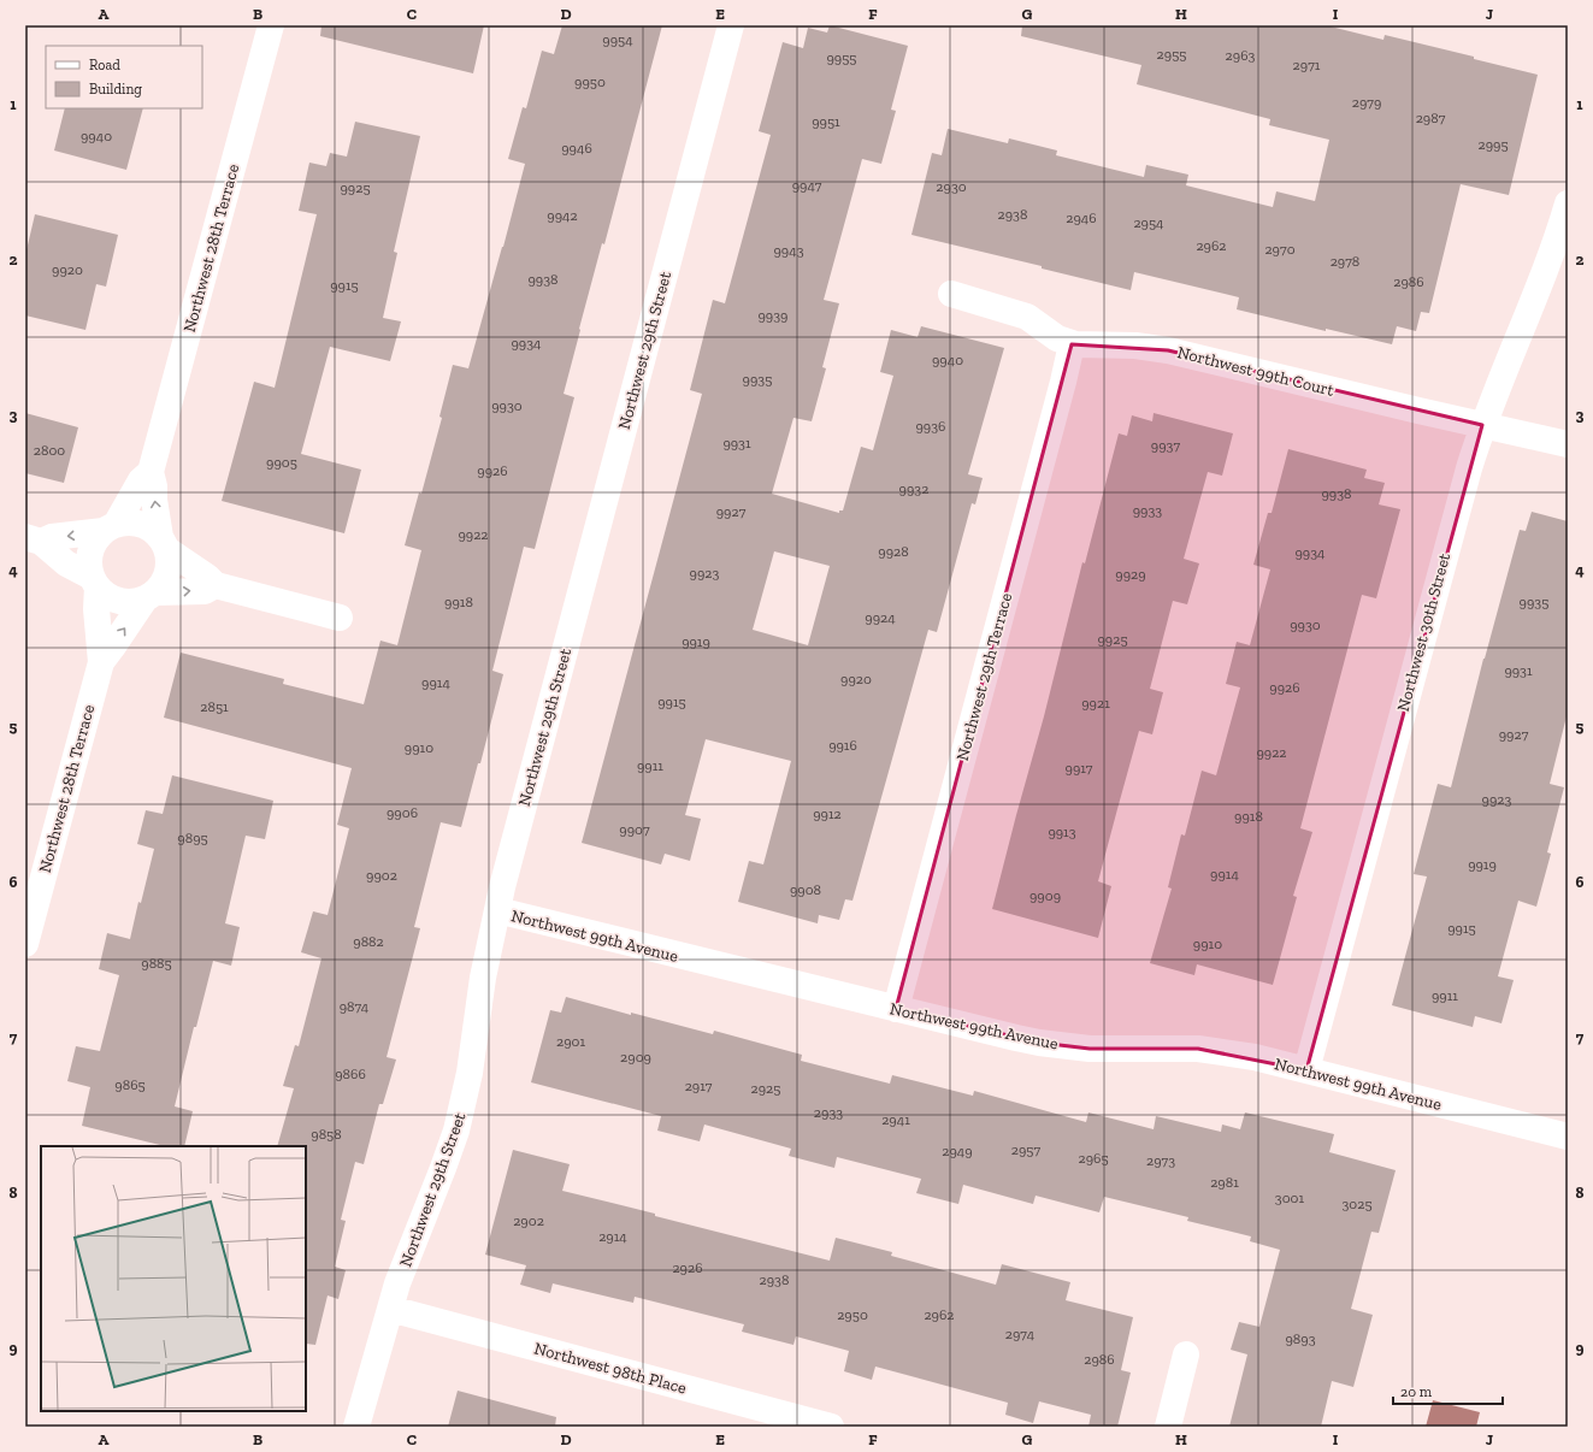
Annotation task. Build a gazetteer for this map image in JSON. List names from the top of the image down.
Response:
{
  "streets": {
    "street": [
      "Northwest 28th Terrace",
      "Northwest 29th Street",
      "Northwest 99th Court",
      "Northwest 30th Street",
      "Northwest 29th Terrace",
      "Northwest 99th Avenue",
      "Northwest 98th Place"
    ]
  },
  "crossings": [
    ["Northwest 29th Street", "Northwest 99th Avenue"],
    ["Northwest 29th Street", "Northwest 98th Place"],
    ["Northwest 99th Court", "Northwest 30th Street"],
    ["Northwest 99th Court", "Northwest 29th Terrace"],
    ["Northwest 30th Street", "Northwest 99th Avenue"],
    ["Northwest 29th Terrace", "Northwest 99th Avenue"]
  ],
  "house_numbers": [
    "9954",
    "2955",
    "2963",
    "9955",
    "2971",
    "9950",
    "2979",
    "2987",
    "9951",
    "9940",
    "2995",
    "9946",
    "9947",
    "2930",
    "9925",
    "2938",
    "9942",
    "2946",
    "2954",
    "2962",
    "2970",
    "9943",
    "2978",
    "9920",
    "9938",
    "2986",
    "9915",
    "9939",
    "9934",
    "9940",
    "9935",
    "9930",
    "9936",
    "9931",
    "9937",
    "2800",
    "9905",
    "9926",
    "9932",
    "9938",
    "9933",
    "9927",
    "9922",
    "9928",
    "9934",
    "9923",
    "9929",
    "9918",
    "9935",
    "9924",
    "9930",
    "9925",
    "9919",
    "9931",
    "9920",
    "9914",
    "9926",
    "9915",
    "9921",
    "2851",
    "9927",
    "9916",
    "9910",
    "9922",
    "9911",
    "9917",
    "9923",
    "9906",
    "9912",
    "9918",
    "9907",
    "9913",
    "9895",
    "9919",
    "9914",
    "9902",
    "9908",
    "9909",
    "9915",
    "9882",
    "9910",
    "9885",
    "9911",
    "9874",
    "2901",
    "2909",
    "9866",
    "9865",
    "2917",
    "2925",
    "2933",
    "2941",
    "9858",
    "2957",
    "2949",
    "2965",
    "2973",
    "2981",
    "3001",
    "3025",
    "2902",
    "2914",
    "2926",
    "2938",
    "2950",
    "2962",
    "2974",
    "9893",
    "2986"
  ],
  "legend": ["Road", "Building"],
  "scale_bar": "20 m",
  "grid": {
    "columns": [
      "A",
      "B",
      "C",
      "D",
      "E",
      "F",
      "G",
      "H",
      "I",
      "J"
    ],
    "rows": [
      "1",
      "2",
      "3",
      "4",
      "5",
      "6",
      "7",
      "8",
      "9"
    ]
  }
}
